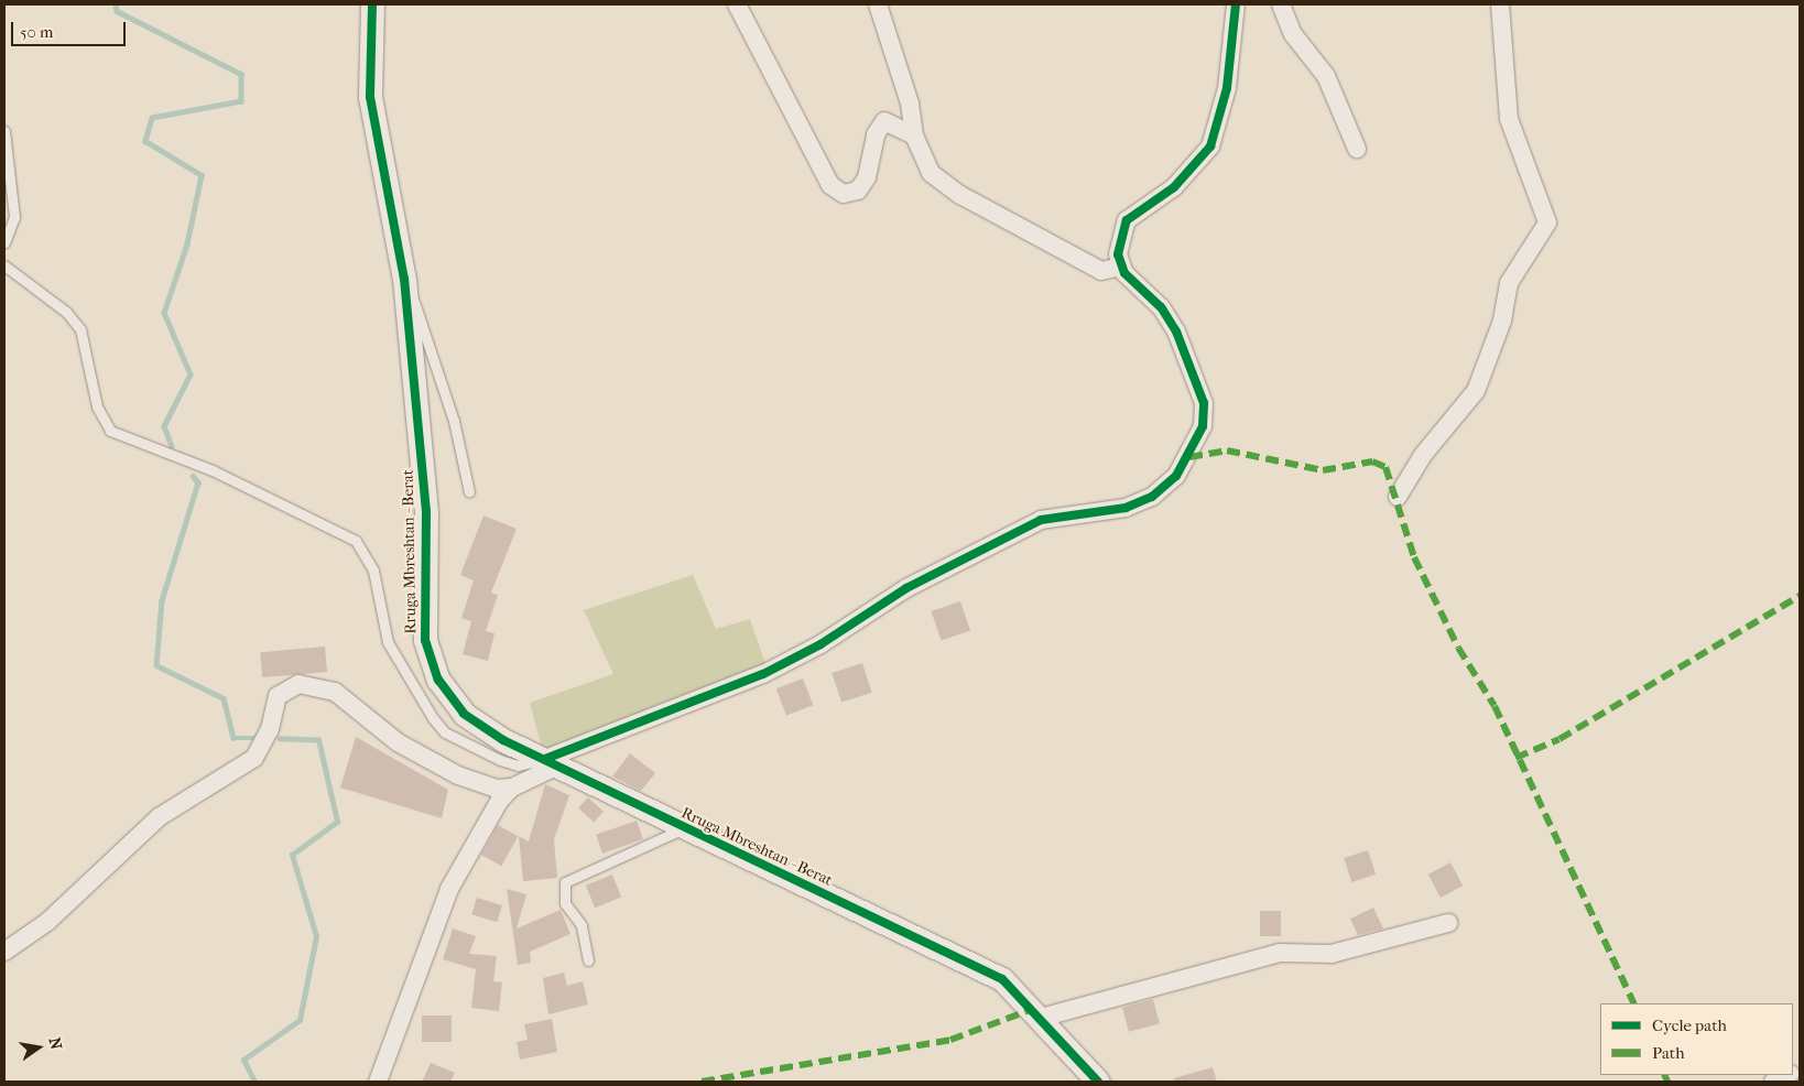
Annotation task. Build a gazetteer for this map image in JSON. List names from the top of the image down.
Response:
{
  "streets": {
    "street": ["Rruga Mbreshtan - Berat"]
  },
  "legend": ["Cycle path", "Path"],
  "scale_bar": "50 m",
  "north": "right"
}
